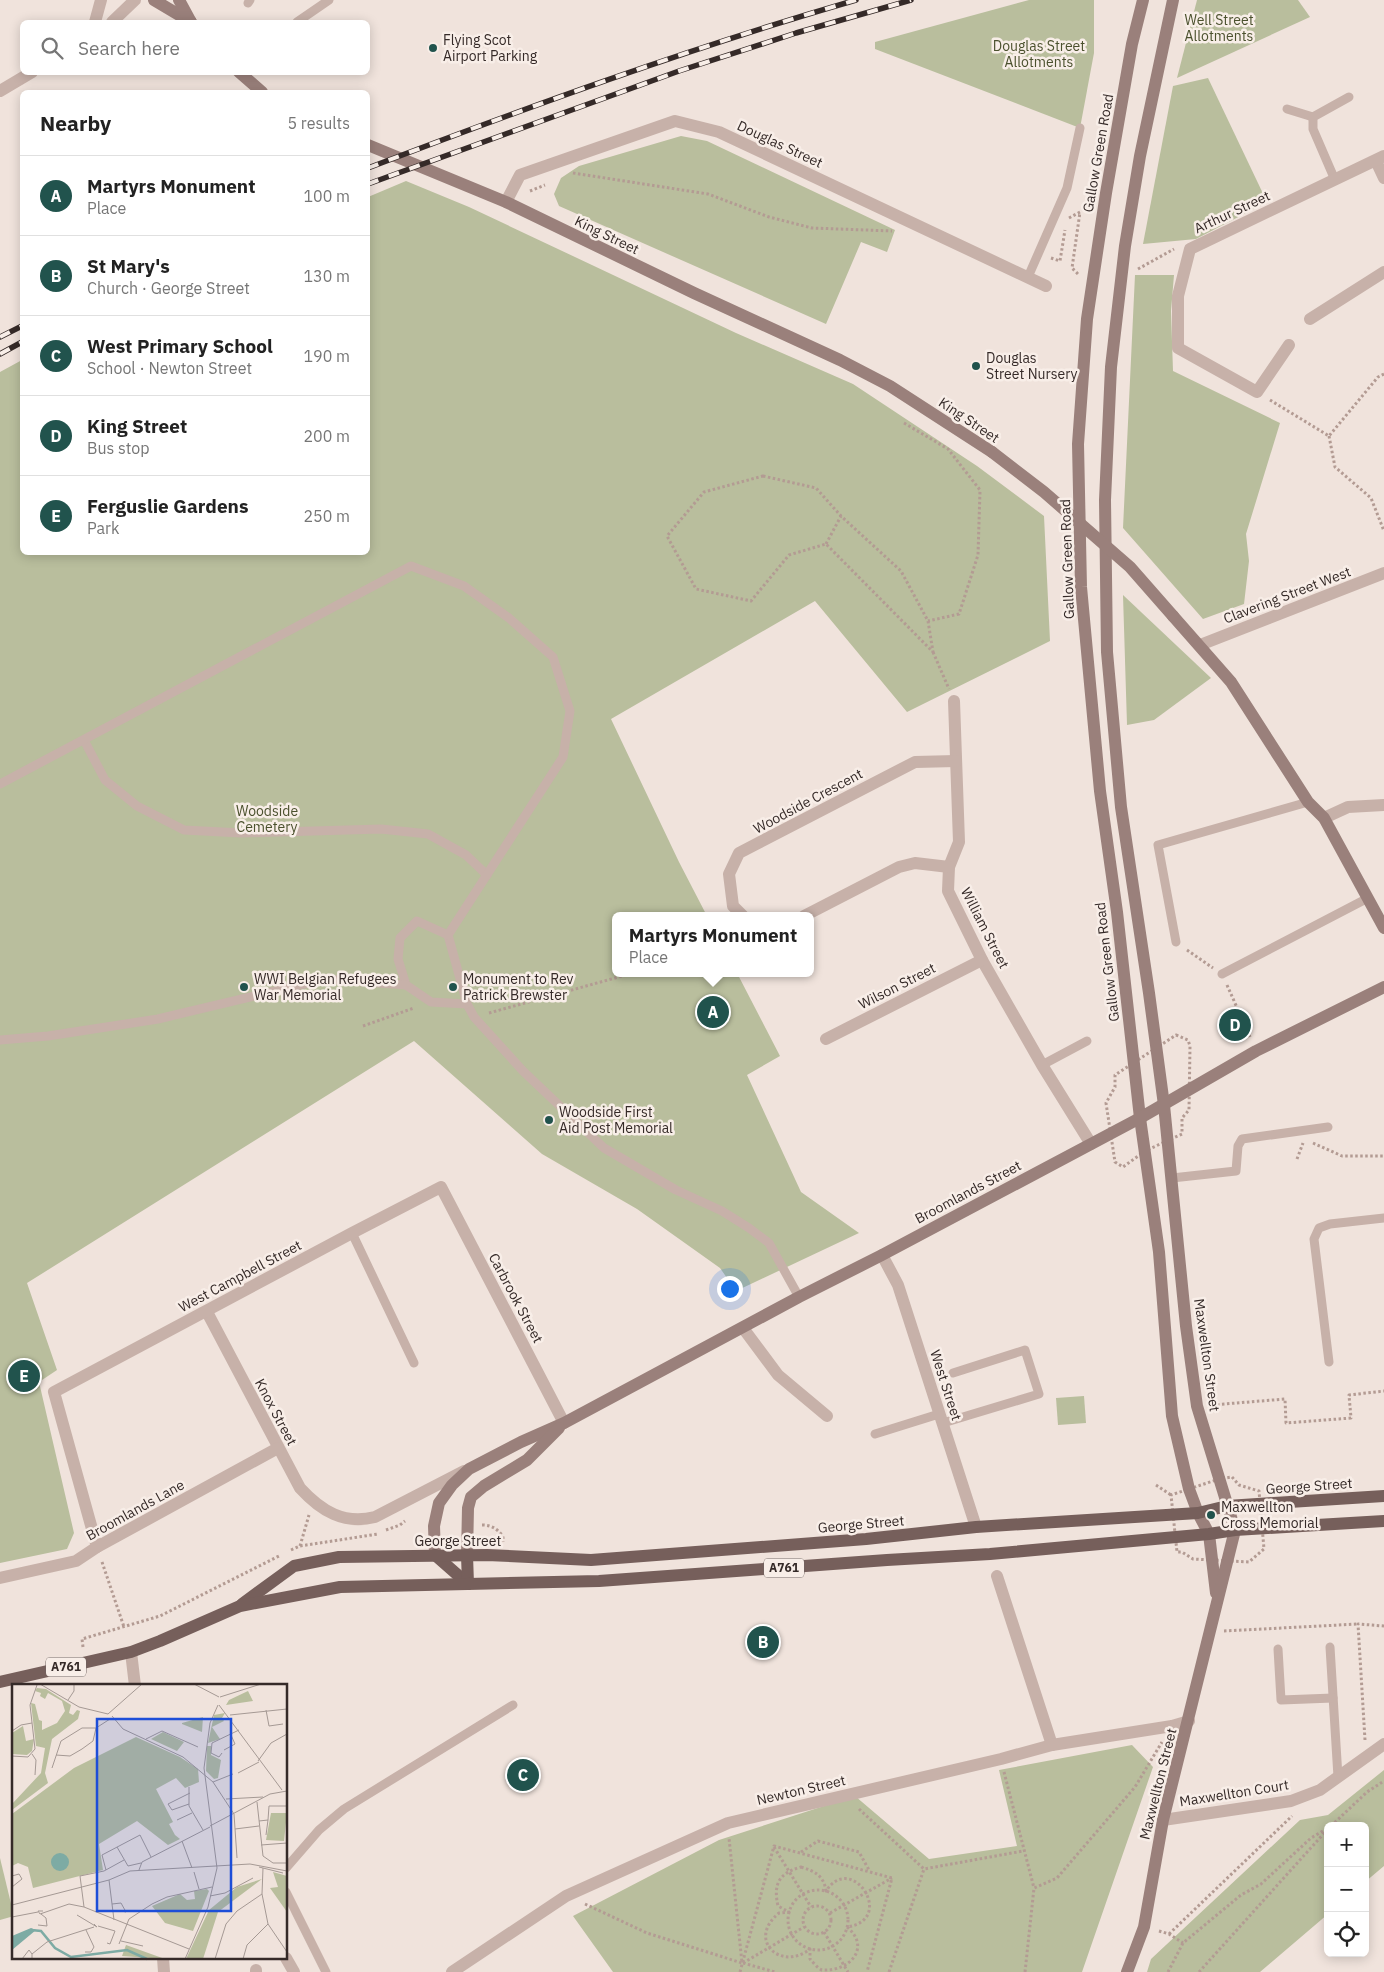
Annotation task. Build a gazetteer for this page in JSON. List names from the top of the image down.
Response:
{
  "streets": {
    "main road": [
      "Gallow Green Road",
      "King Street",
      "Broomlands Street",
      "Maxwellton Street",
      "George Street",
      "A761"
    ],
    "street": [
      "Douglas Street",
      "Arthur Street",
      "Clavering Street West",
      "Woodside Crescent",
      "William Street",
      "Wilson Street",
      "West Campbell Street",
      "Carbrook Street",
      "West Street",
      "Knox Street",
      "Broomlands Lane",
      "Newton Street",
      "Maxwellton Court"
    ]
  },
  "crossings": [
    ["Douglas Street", "King Street"],
    ["Gallow Green Road", "Broomlands Street"],
    ["Gallow Green Road", "Maxwellton Street"],
    ["King Street", "Clavering Street West"],
    ["Woodside Crescent", "William Street"],
    ["William Street", "Wilson Street"],
    ["William Street", "Broomlands Street"],
    ["Broomlands Street", "Carbrook Street"],
    ["Broomlands Street", "Maxwellton Street"],
    ["Broomlands Street", "West Street"],
    ["Broomlands Street", "Knox Street"],
    ["Broomlands Street", "George Street"],
    ["West Campbell Street", "Carbrook Street"],
    ["West Campbell Street", "Knox Street"],
    ["West Campbell Street", "Broomlands Lane"],
    ["Maxwellton Street", "George Street"],
    ["Maxwellton Street", "A761"],
    ["Maxwellton Street", "Newton Street"],
    ["Maxwellton Street", "Maxwellton Court"],
    ["West Street", "George Street"],
    ["Knox Street", "Broomlands Lane"],
    ["George Street", "A761"]
  ],
  "parks": ["Well Street Allotments", "Douglas Street Allotments", "Woodside Cemetery"],
  "places": [
    "Flying Scot Airport Parking",
    "Douglas Street Nursery",
    "WWI Belgian Refugees War Memorial",
    "Monument to Rev Patrick Brewster",
    "Woodside First Aid Post Memorial",
    "Maxwellton Cross Memorial"
  ],
  "page": {
    "search": "Search here",
    "heading": ["Nearby", "5 results"],
    "list": [
      {
        "mark": "A",
        "name": "Martyrs Monument",
        "note": "Place",
        "value": "100 m"
      },
      {
        "mark": "B",
        "name": "St Mary's",
        "note": "Church · George Street",
        "value": "130 m"
      },
      {
        "mark": "C",
        "name": "West Primary School",
        "note": "School · Newton Street",
        "value": "190 m"
      },
      {
        "mark": "D",
        "name": "King Street",
        "note": "Bus stop",
        "value": "200 m"
      },
      {
        "mark": "E",
        "name": "Ferguslie Gardens",
        "note": "Park",
        "value": "250 m"
      }
    ],
    "popup": ["Martyrs Monument", "Place"],
    "pins": [
      "A",
      "D",
      "E",
      "B",
      "C"
    ],
    "map_buttons": ["+", "−"]
  }
}
